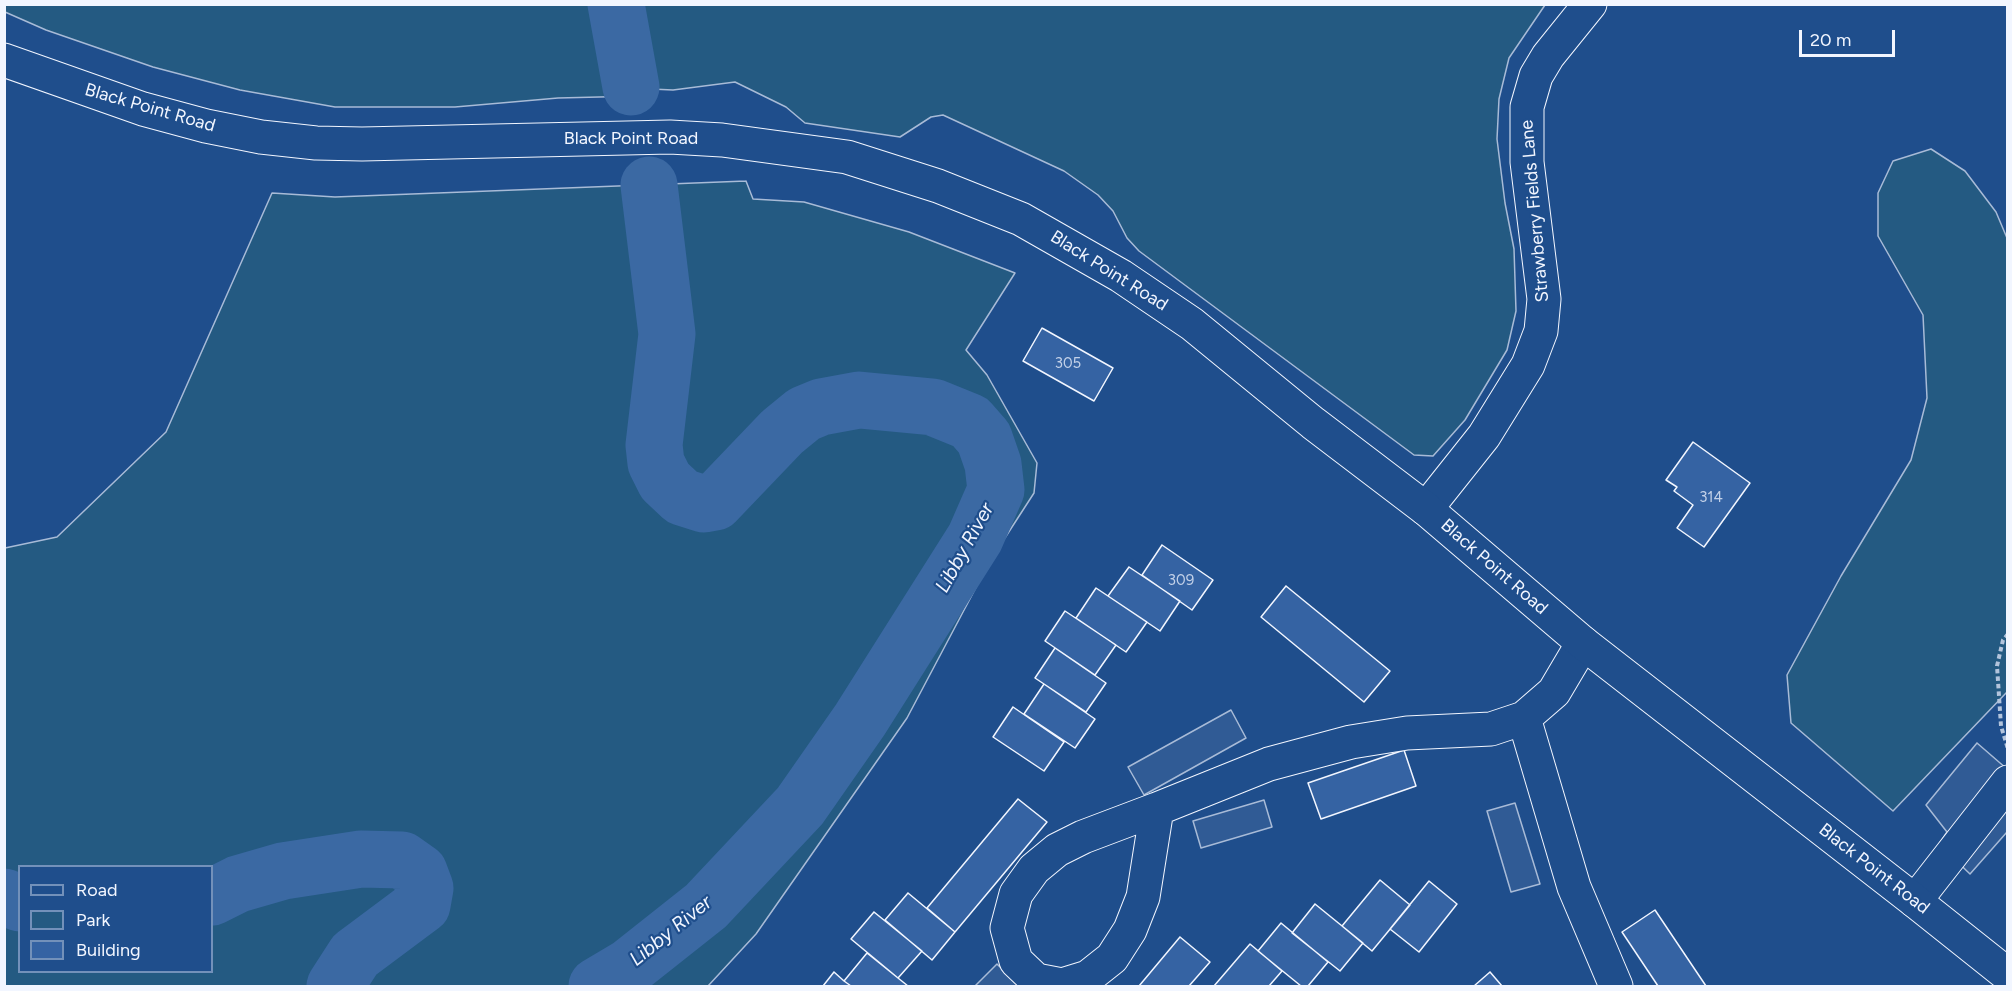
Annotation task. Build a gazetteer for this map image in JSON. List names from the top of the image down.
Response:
{
  "streets": {
    "main road": ["Black Point Road", "Strawberry Fields Lane"]
  },
  "crossings": [
    ["Black Point Road", "Strawberry Fields Lane"]
  ],
  "water": ["Libby River"],
  "house_numbers": ["305", "314", "309"],
  "legend": ["Road", "Park", "Building"],
  "scale_bar": "20 m"
}
